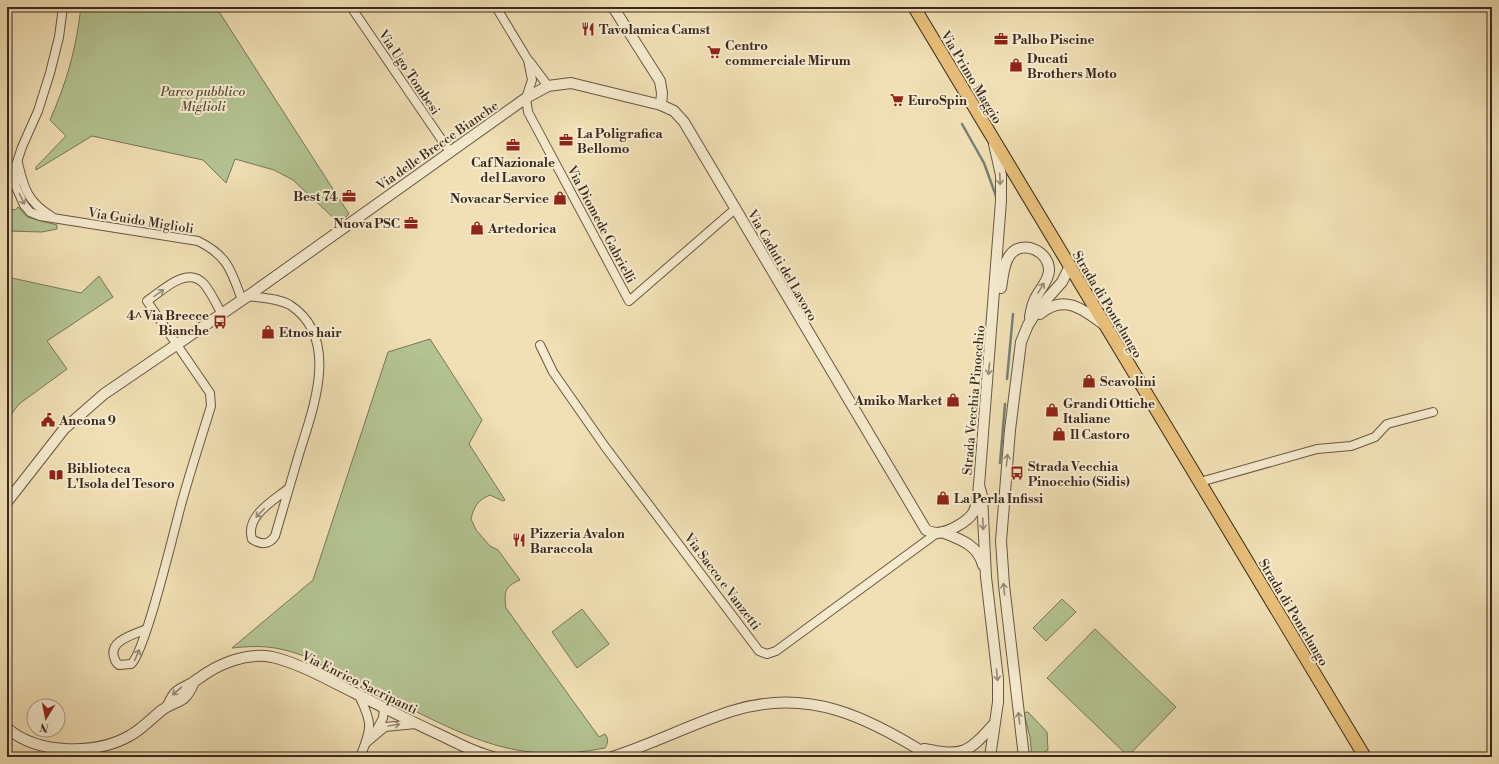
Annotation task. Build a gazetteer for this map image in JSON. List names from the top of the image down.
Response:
{
  "streets": {
    "main road": ["Via Primo Maggio", "Strada di Pontelungo"],
    "street": [
      "Via Ugo Tombesi",
      "Via delle Brecce Bianche",
      "Via Guido Miglioli",
      "Via Diomede Gabrielli",
      "Via Caduti del Lavoro",
      "Strada Vecchia Pinocchio",
      "Via Sacco e Vanzetti",
      "Via Enrico Sacripanti"
    ]
  },
  "crossings": [
    ["Via Ugo Tombesi", "Via delle Brecce Bianche"],
    ["Via Primo Maggio", "Strada di Pontelungo"],
    ["Via Primo Maggio", "Strada Vecchia Pinocchio"],
    ["Via delle Brecce Bianche", "Via Guido Miglioli"],
    ["Via delle Brecce Bianche", "Via Diomede Gabrielli"],
    ["Via delle Brecce Bianche", "Via Caduti del Lavoro"],
    ["Via Diomede Gabrielli", "Via Caduti del Lavoro"],
    ["Via Caduti del Lavoro", "Via Sacco e Vanzetti"],
    ["Strada di Pontelungo", "Strada Vecchia Pinocchio"],
    ["Strada Vecchia Pinocchio", "Via Sacco e Vanzetti"]
  ],
  "parks": ["Parco pubblico Miglioli"],
  "places": {
    "restaurant": ["Tavolamica Camst", "Pizzeria Avalon Baraccola"],
    "office": [
      "Palbo Piscine",
      "La Poligrafica Bellomo",
      "Caf Nazionale del Lavoro",
      "Best 74",
      "Nuova PSC"
    ],
    "supermarket": ["Centro commerciale Mirum", "EuroSpin"],
    "shop": [
      "Ducati Brothers Moto",
      "Novacar Service",
      "Artedorica",
      "Etnos hair",
      "Scavolini",
      "Amiko Market",
      "Grandi Ottiche Italiane",
      "Il Castoro",
      "La Perla Infissi"
    ],
    "bus stop": ["4^ Via Brecce Bianche", "Strada Vecchia Pinocchio (Sidis)"],
    "public building": ["Ancona 9"],
    "library": ["Biblioteca L'Isola del Tesoro"]
  },
  "north": "bottom"
}
